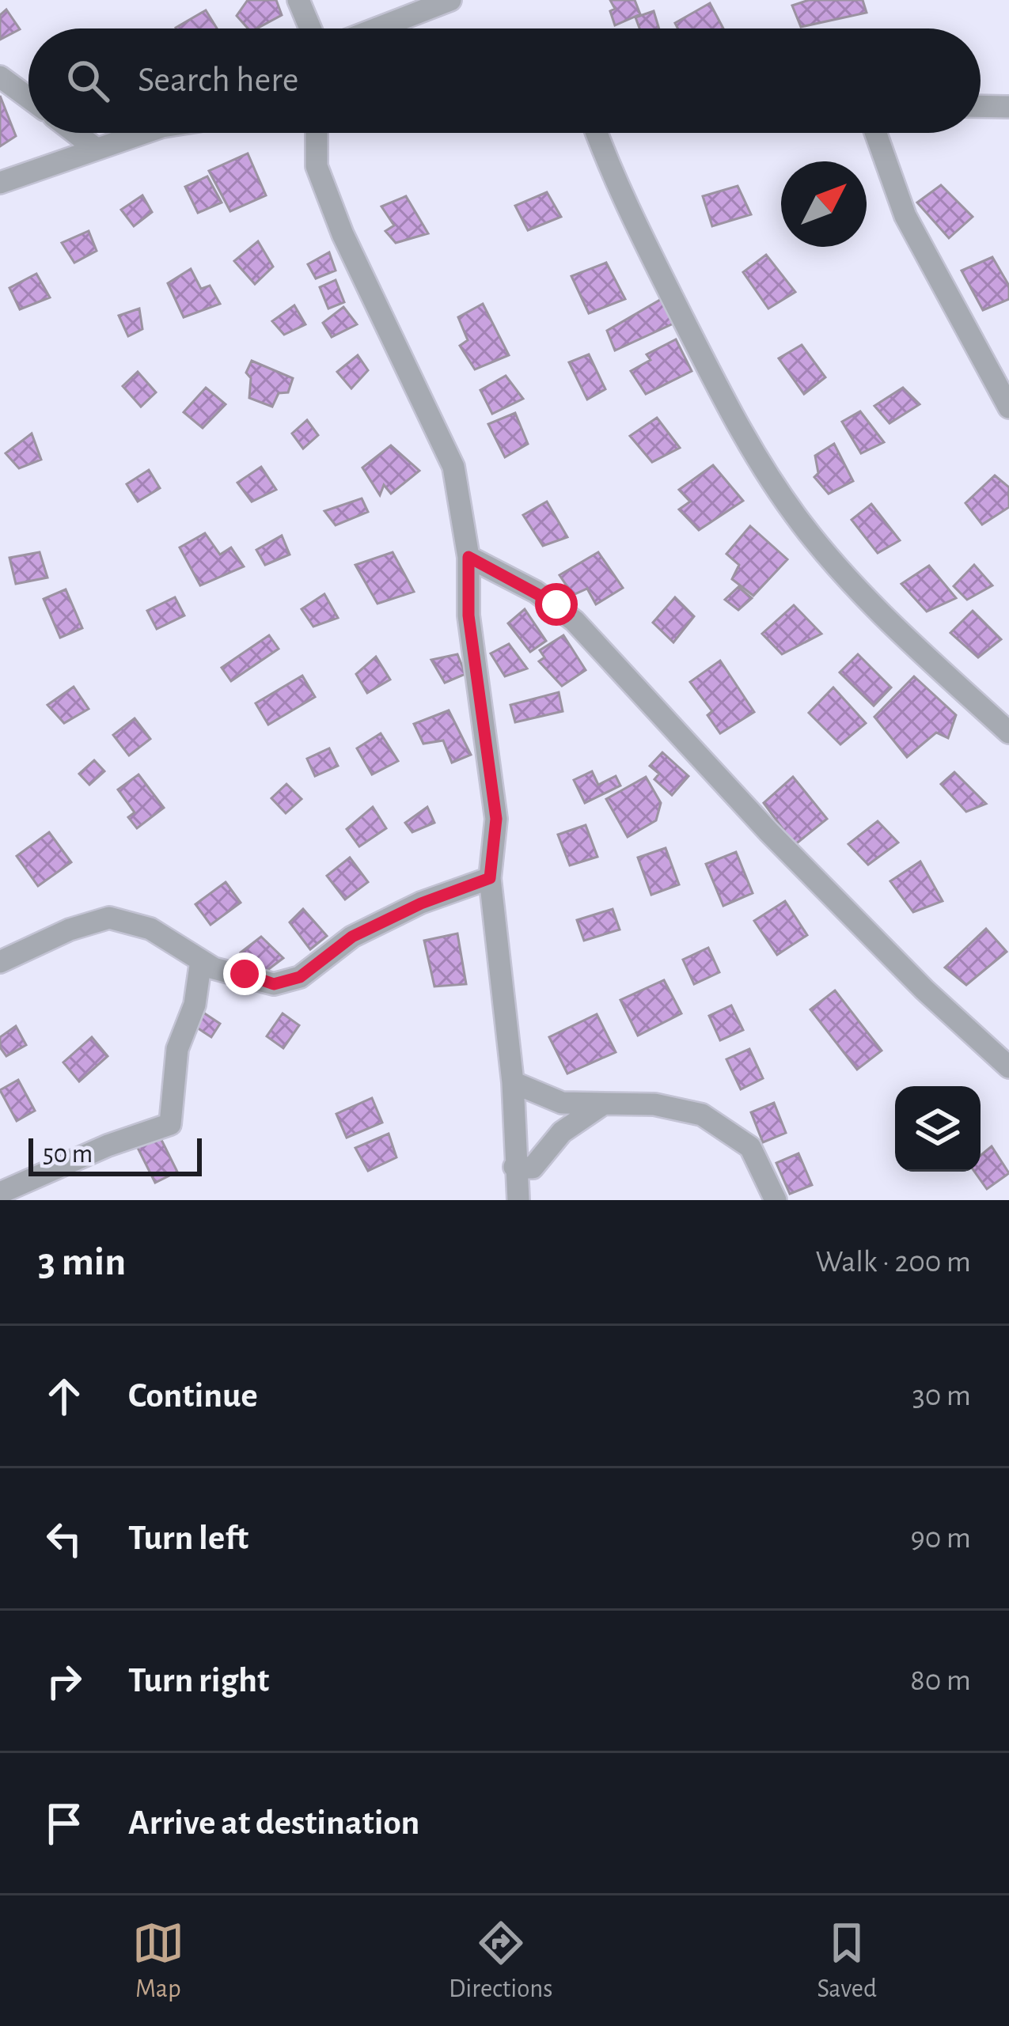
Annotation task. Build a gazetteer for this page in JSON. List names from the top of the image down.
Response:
{
  "scale_bar": "50 m",
  "north": "top right",
  "page": {
    "search": "Search here",
    "scale": "50 m",
    "heading": ["3 min", "Walk · 200 m"],
    "list": [
      ["Continue", "30 m"],
      ["Turn left", "90 m"],
      ["Turn right", "80 m"],
      "Arrive at destination"
    ],
    "nav": ["Map", "Directions", "Saved"]
  }
}
